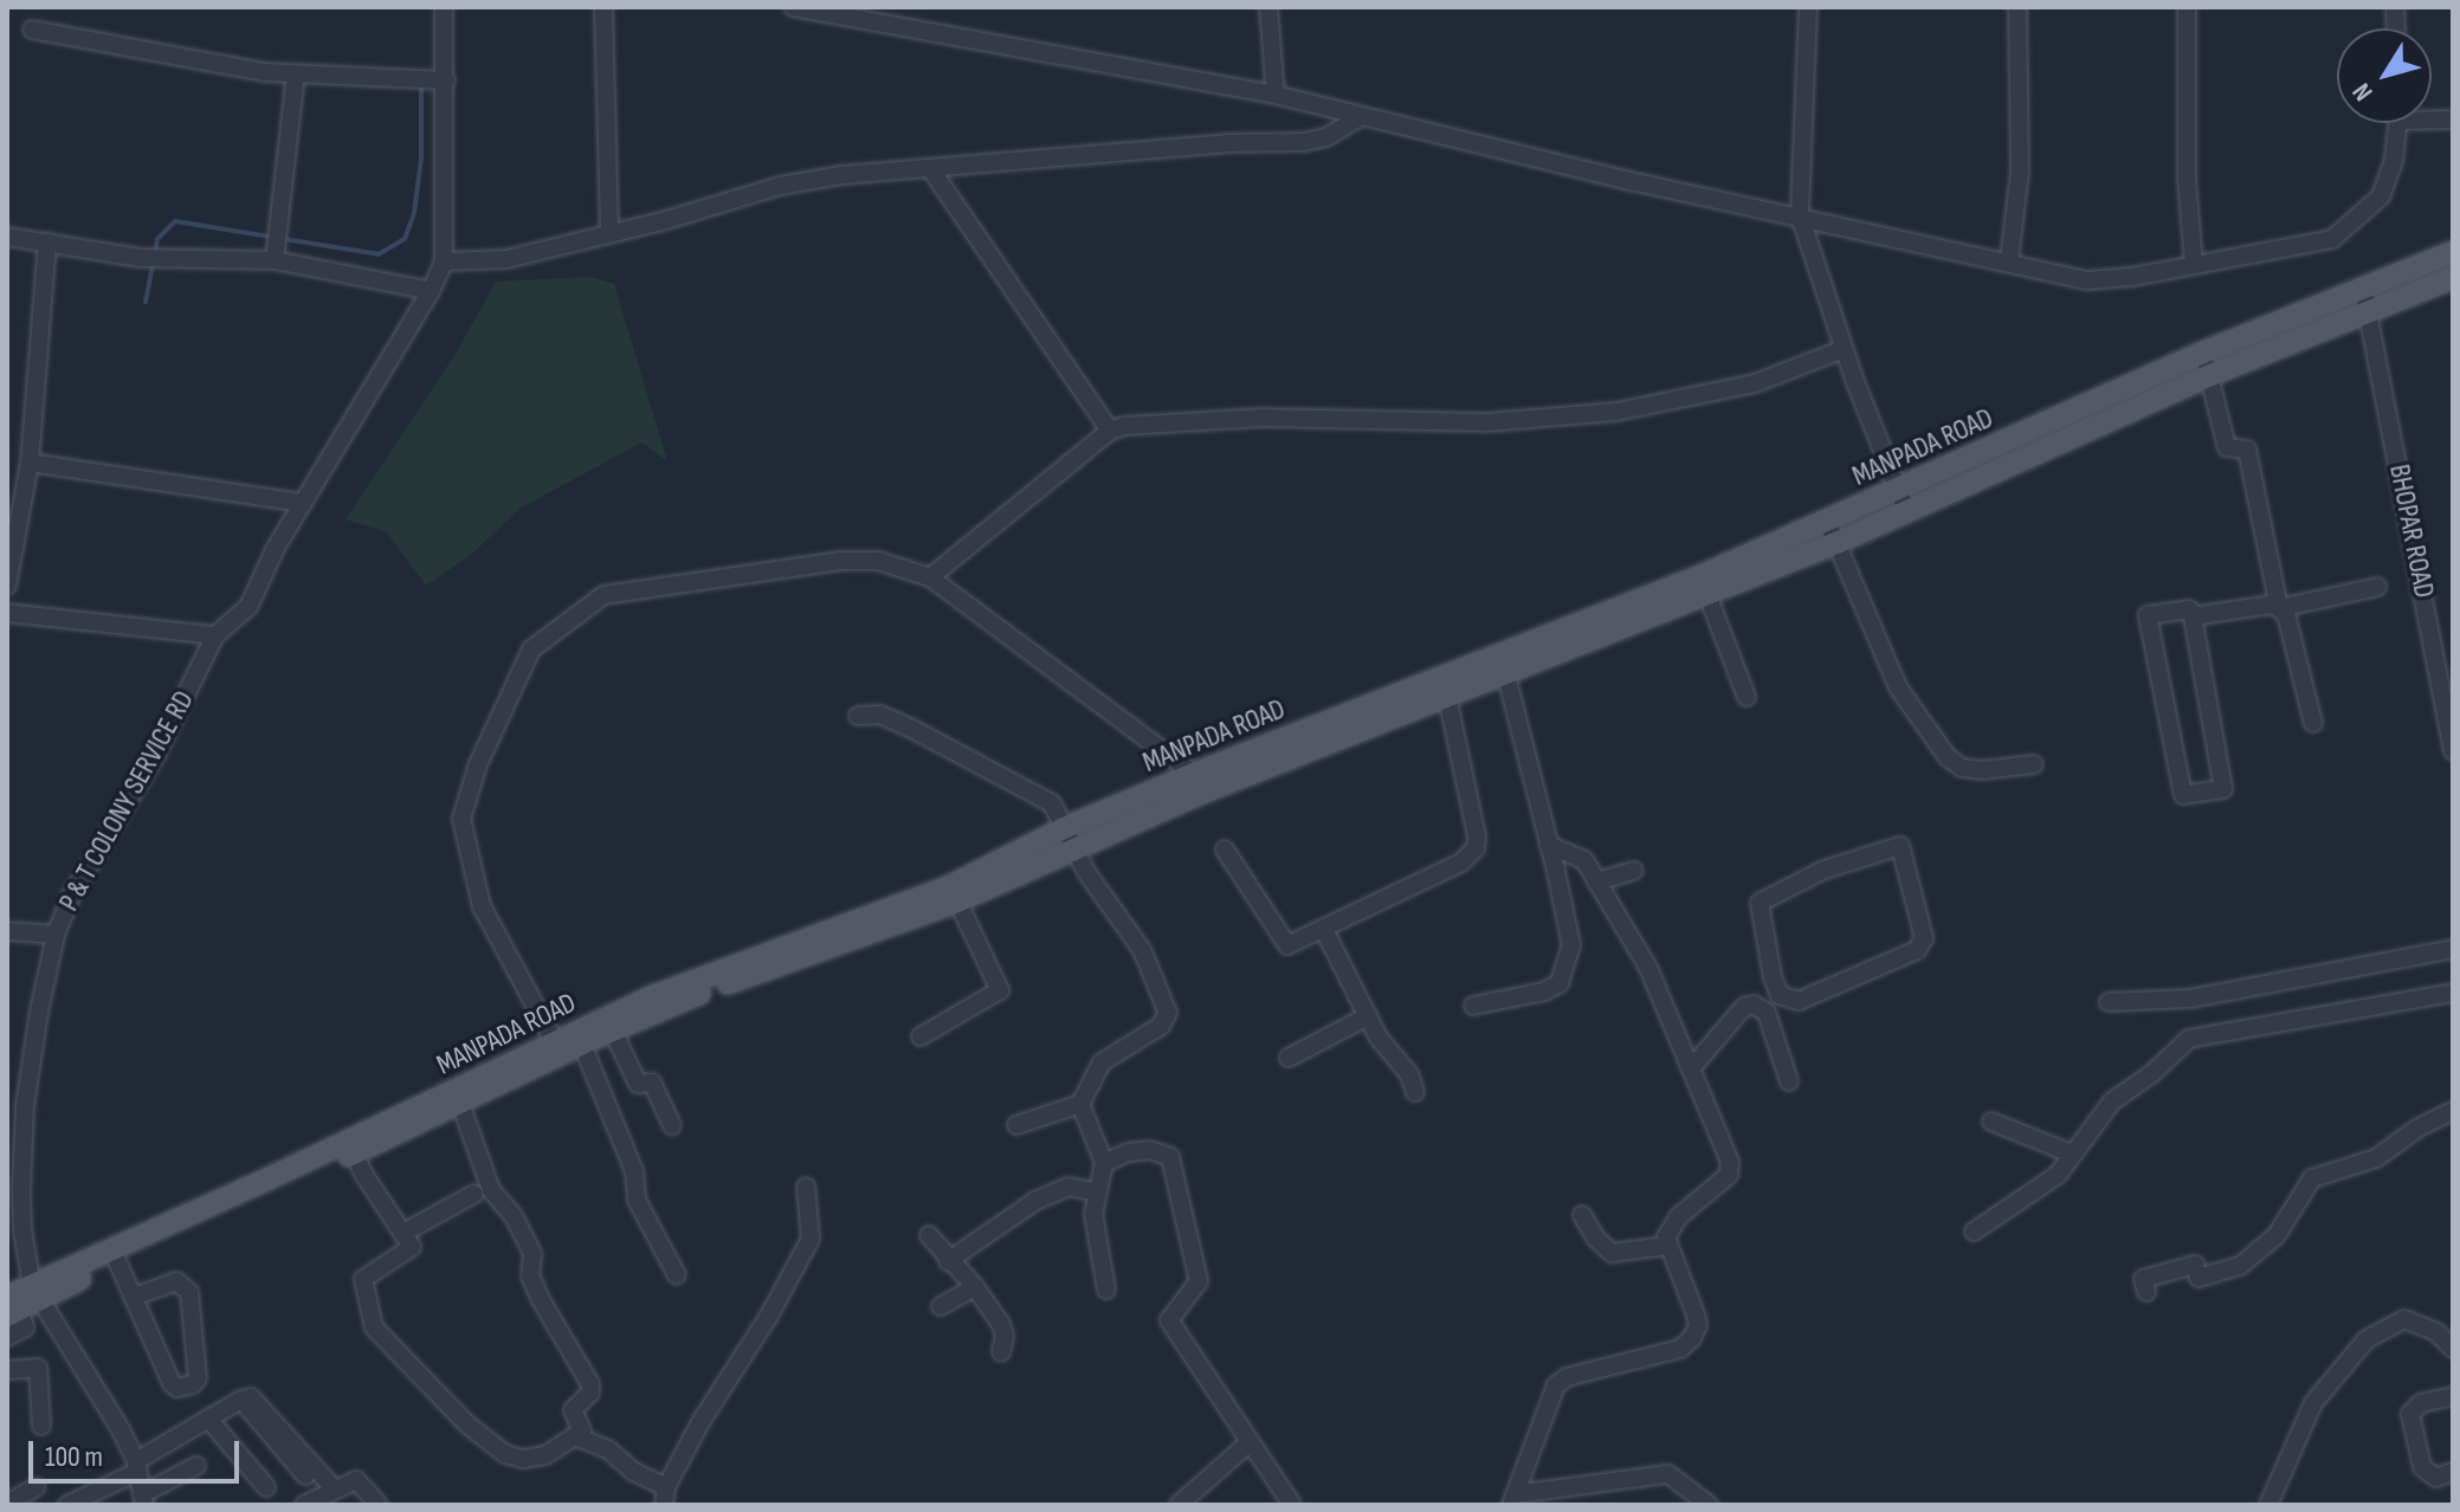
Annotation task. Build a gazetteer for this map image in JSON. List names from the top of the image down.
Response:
{
  "streets": {
    "main road": ["MANPADA ROAD"],
    "street": ["BHOPAR ROAD", "P & T COLONY SERVICE RD"]
  },
  "crossings": [
    ["MANPADA ROAD", "BHOPAR ROAD"],
    ["MANPADA ROAD", "P & T COLONY SERVICE RD"]
  ],
  "scale_bar": "100 m",
  "north": "bottom left"
}
